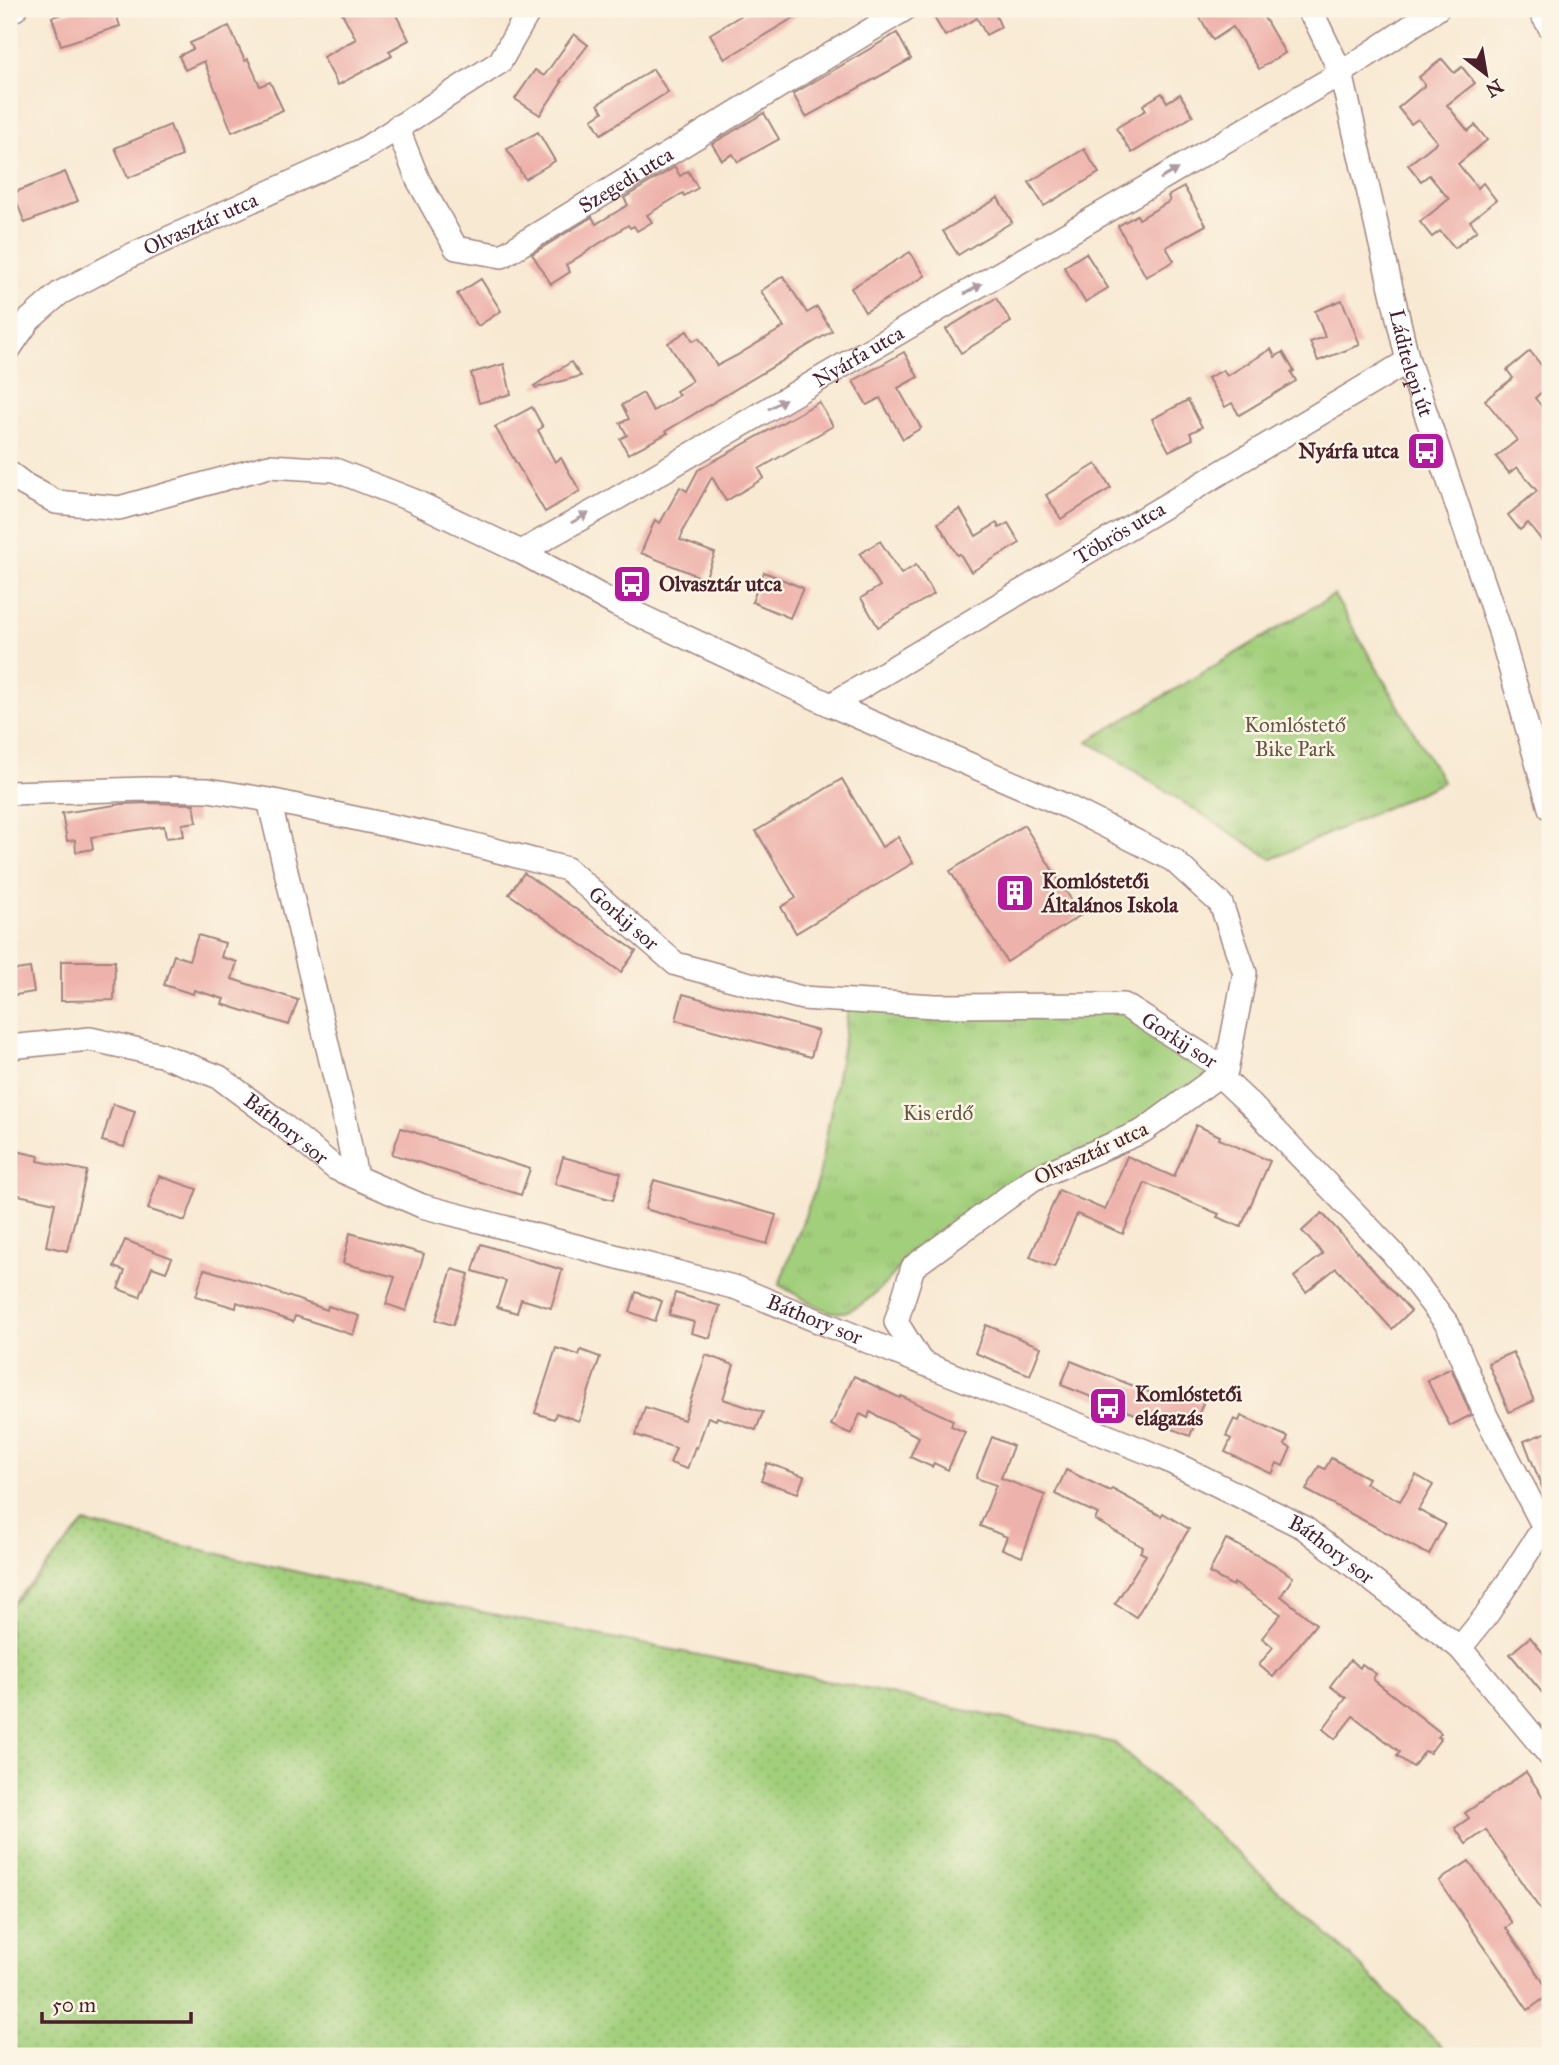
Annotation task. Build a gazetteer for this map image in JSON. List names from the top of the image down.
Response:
{
  "streets": {
    "street": [
      "Szegedi utca",
      "Olvasztár utca",
      "Nyárfa utca",
      "Láditelepi út",
      "Töbrös utca",
      "Gorkij sor",
      "Báthory sor"
    ]
  },
  "crossings": [
    ["Szegedi utca", "Olvasztár utca"],
    ["Olvasztár utca", "Gorkij sor"],
    ["Olvasztár utca", "Báthory sor"],
    ["Nyárfa utca", "Láditelepi út"],
    ["Láditelepi út", "Töbrös utca"]
  ],
  "one_way": ["Nyárfa utca"],
  "parks": ["Komlóstető Bike Park", "Kis erdő"],
  "places": {
    "bus stop": ["Nyárfa utca", "Olvasztár utca", "Komlóstetői elágazás"],
    "building": ["Komlóstetői Általános Iskola"]
  },
  "scale_bar": "50 m",
  "north": "bottom right"
}
